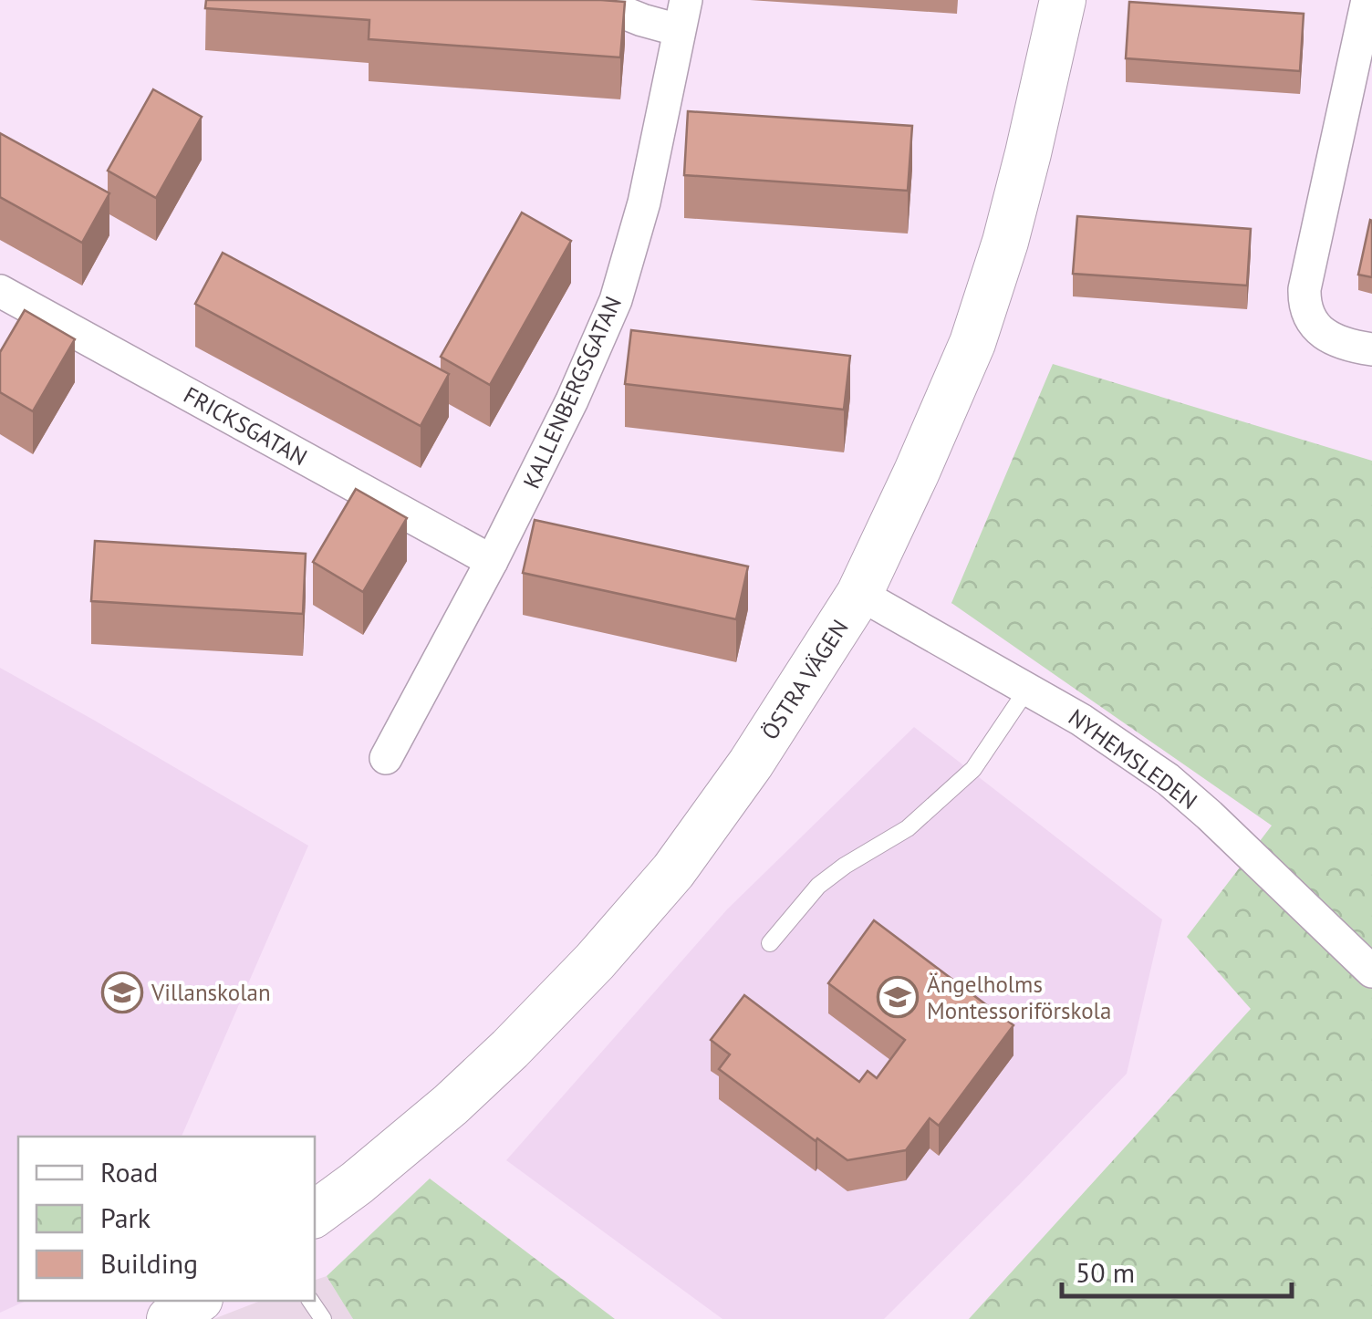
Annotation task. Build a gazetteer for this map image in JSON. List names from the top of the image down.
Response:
{
  "streets": {
    "main road": ["ÖSTRA VÄGEN"],
    "street": ["KALLENBERGSGATAN", "FRICKSGATAN", "NYHEMSLEDEN"]
  },
  "crossings": [
    ["KALLENBERGSGATAN", "FRICKSGATAN"],
    ["ÖSTRA VÄGEN", "NYHEMSLEDEN"]
  ],
  "places": {
    "school or university": ["Villanskolan", "Ängelholms Montessoriförskola"]
  },
  "legend": ["Road", "Park", "Building"],
  "scale_bar": "50 m"
}
